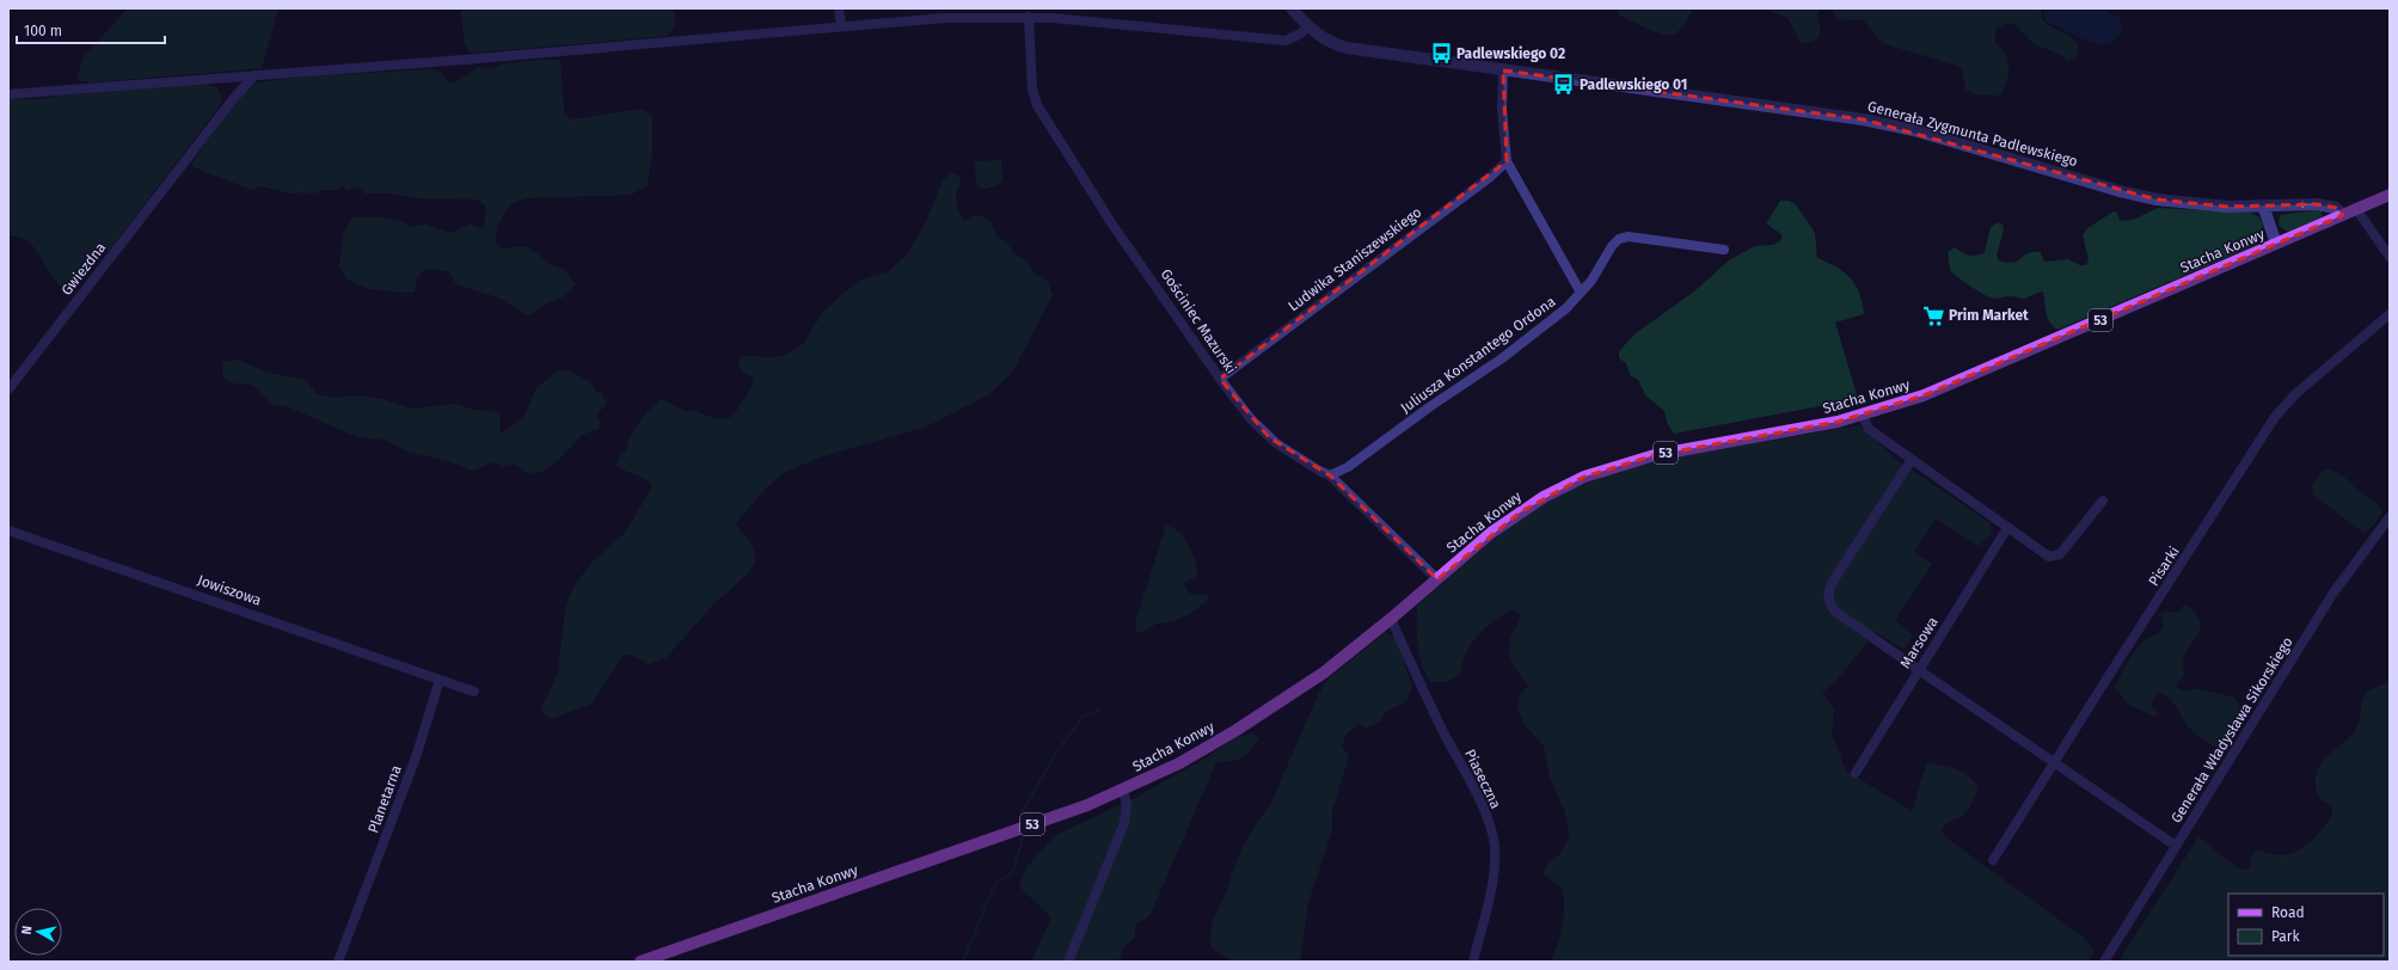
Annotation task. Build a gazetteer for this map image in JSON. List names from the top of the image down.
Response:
{
  "streets": {
    "main road": ["Stacha Konwy", "53"],
    "street": [
      "Generała Zygmunta Padlewskiego",
      "Ludwika Staniszewskiego",
      "Gwiezdna",
      "Gościniec Mazurski",
      "Juliusza Konstantego Ordona",
      "Pisarki",
      "Jowiszowa",
      "Marsowa",
      "Generała Władysława Sikorskiego",
      "Piaseczna",
      "Planetarna"
    ]
  },
  "crossings": [
    ["Generała Zygmunta Padlewskiego", "Stacha Konwy"],
    ["Stacha Konwy", "Gościniec Mazurski"],
    ["Stacha Konwy", "Piaseczna"],
    ["Ludwika Staniszewskiego", "Gościniec Mazurski"],
    ["Gościniec Mazurski", "Juliusza Konstantego Ordona"],
    ["Jowiszowa", "Planetarna"]
  ],
  "places": {
    "bus stop": ["Padlewskiego 02", "Padlewskiego 01"],
    "supermarket": ["Prim Market"]
  },
  "legend": ["Road", "Park"],
  "scale_bar": "100 m",
  "north": "left"
}
